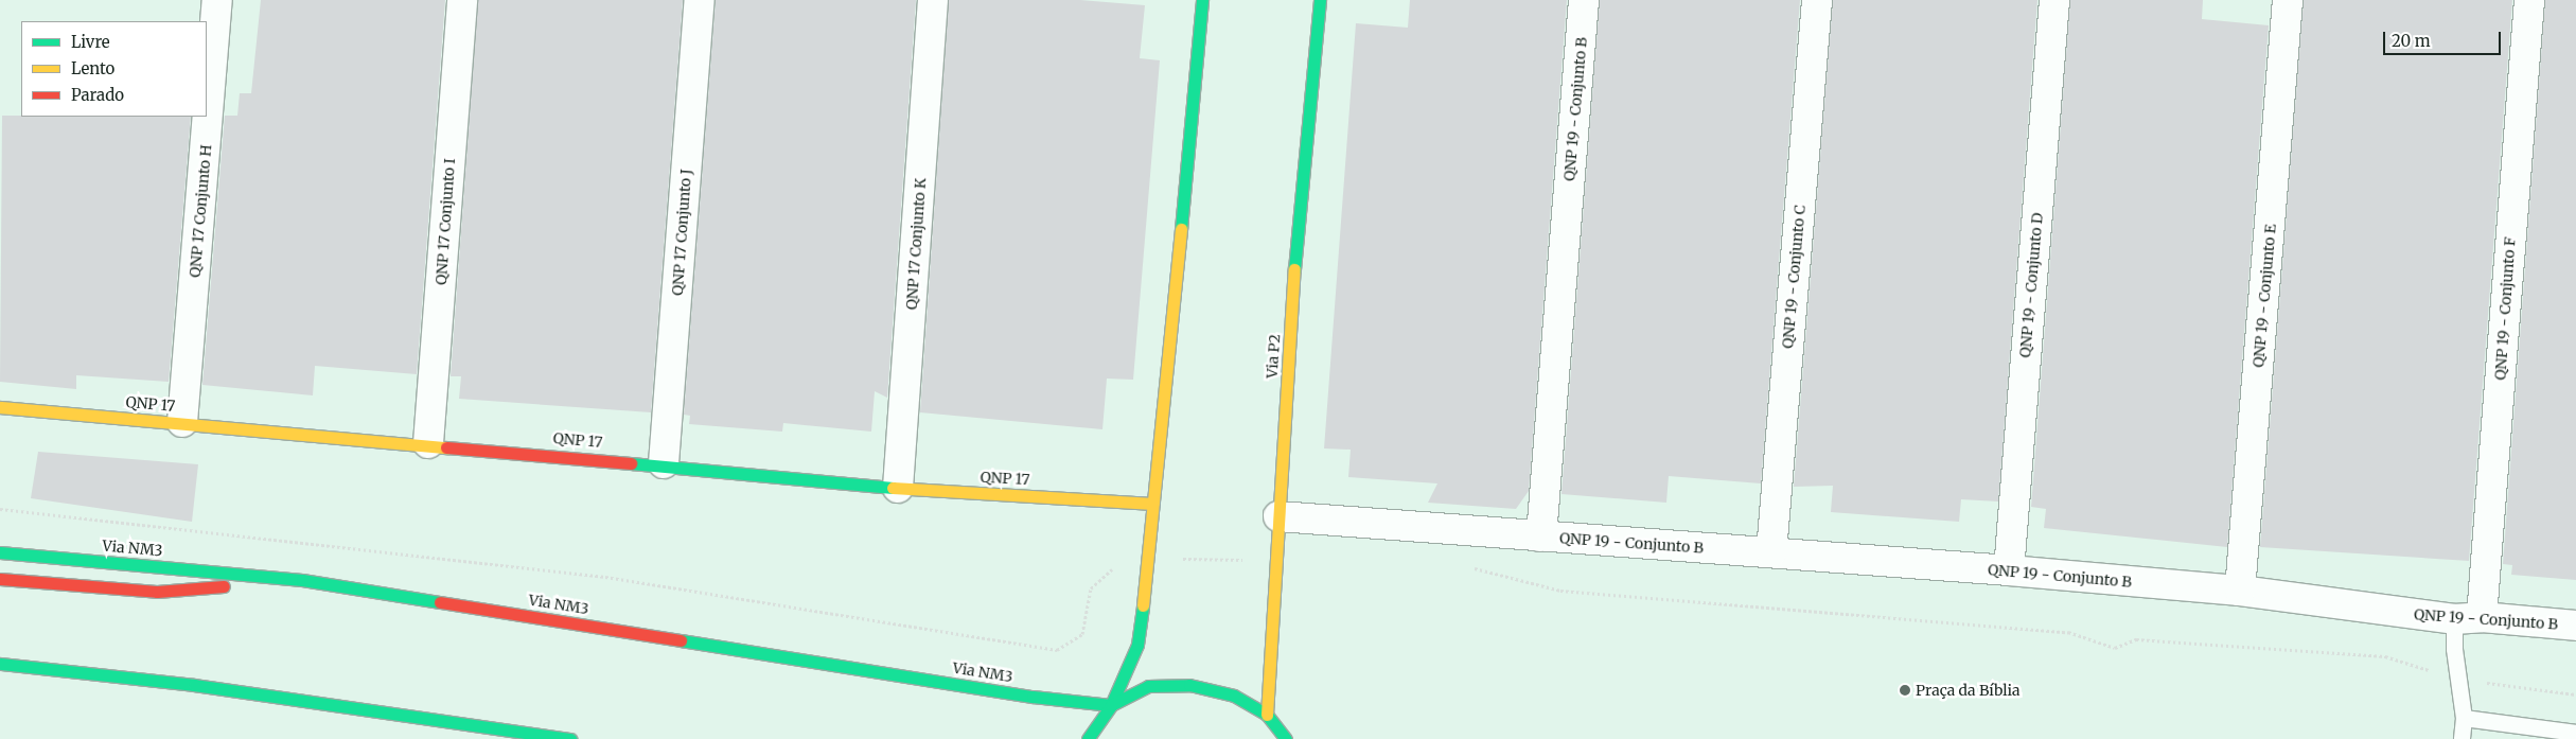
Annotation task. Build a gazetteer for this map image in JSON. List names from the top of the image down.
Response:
{
  "streets": {
    "main road": ["Via P2", "QNP 17", "Via NM3"],
    "street": [
      "QNP 19 - Conjunto B",
      "QNP 17 Conjunto H",
      "QNP 17 Conjunto I",
      "QNP 17 Conjunto J",
      "QNP 17 Conjunto K",
      "QNP 19 - Conjunto C",
      "QNP 19 - Conjunto D",
      "QNP 19 - Conjunto E",
      "QNP 19 - Conjunto F"
    ]
  },
  "crossings": [
    ["QNP 19 - Conjunto B", "QNP 19 - Conjunto C"],
    ["QNP 19 - Conjunto B", "QNP 19 - Conjunto D"],
    ["QNP 19 - Conjunto B", "QNP 19 - Conjunto E"],
    ["QNP 19 - Conjunto B", "QNP 19 - Conjunto F"],
    ["QNP 19 - Conjunto B", "Via P2"],
    ["QNP 17 Conjunto H", "QNP 17"],
    ["QNP 17 Conjunto I", "QNP 17"],
    ["QNP 17 Conjunto J", "QNP 17"],
    ["QNP 17 Conjunto K", "QNP 17"]
  ],
  "places": ["Praça da Bíblia"],
  "legend": ["Livre", "Lento", "Parado"],
  "scale_bar": "20 m"
}
